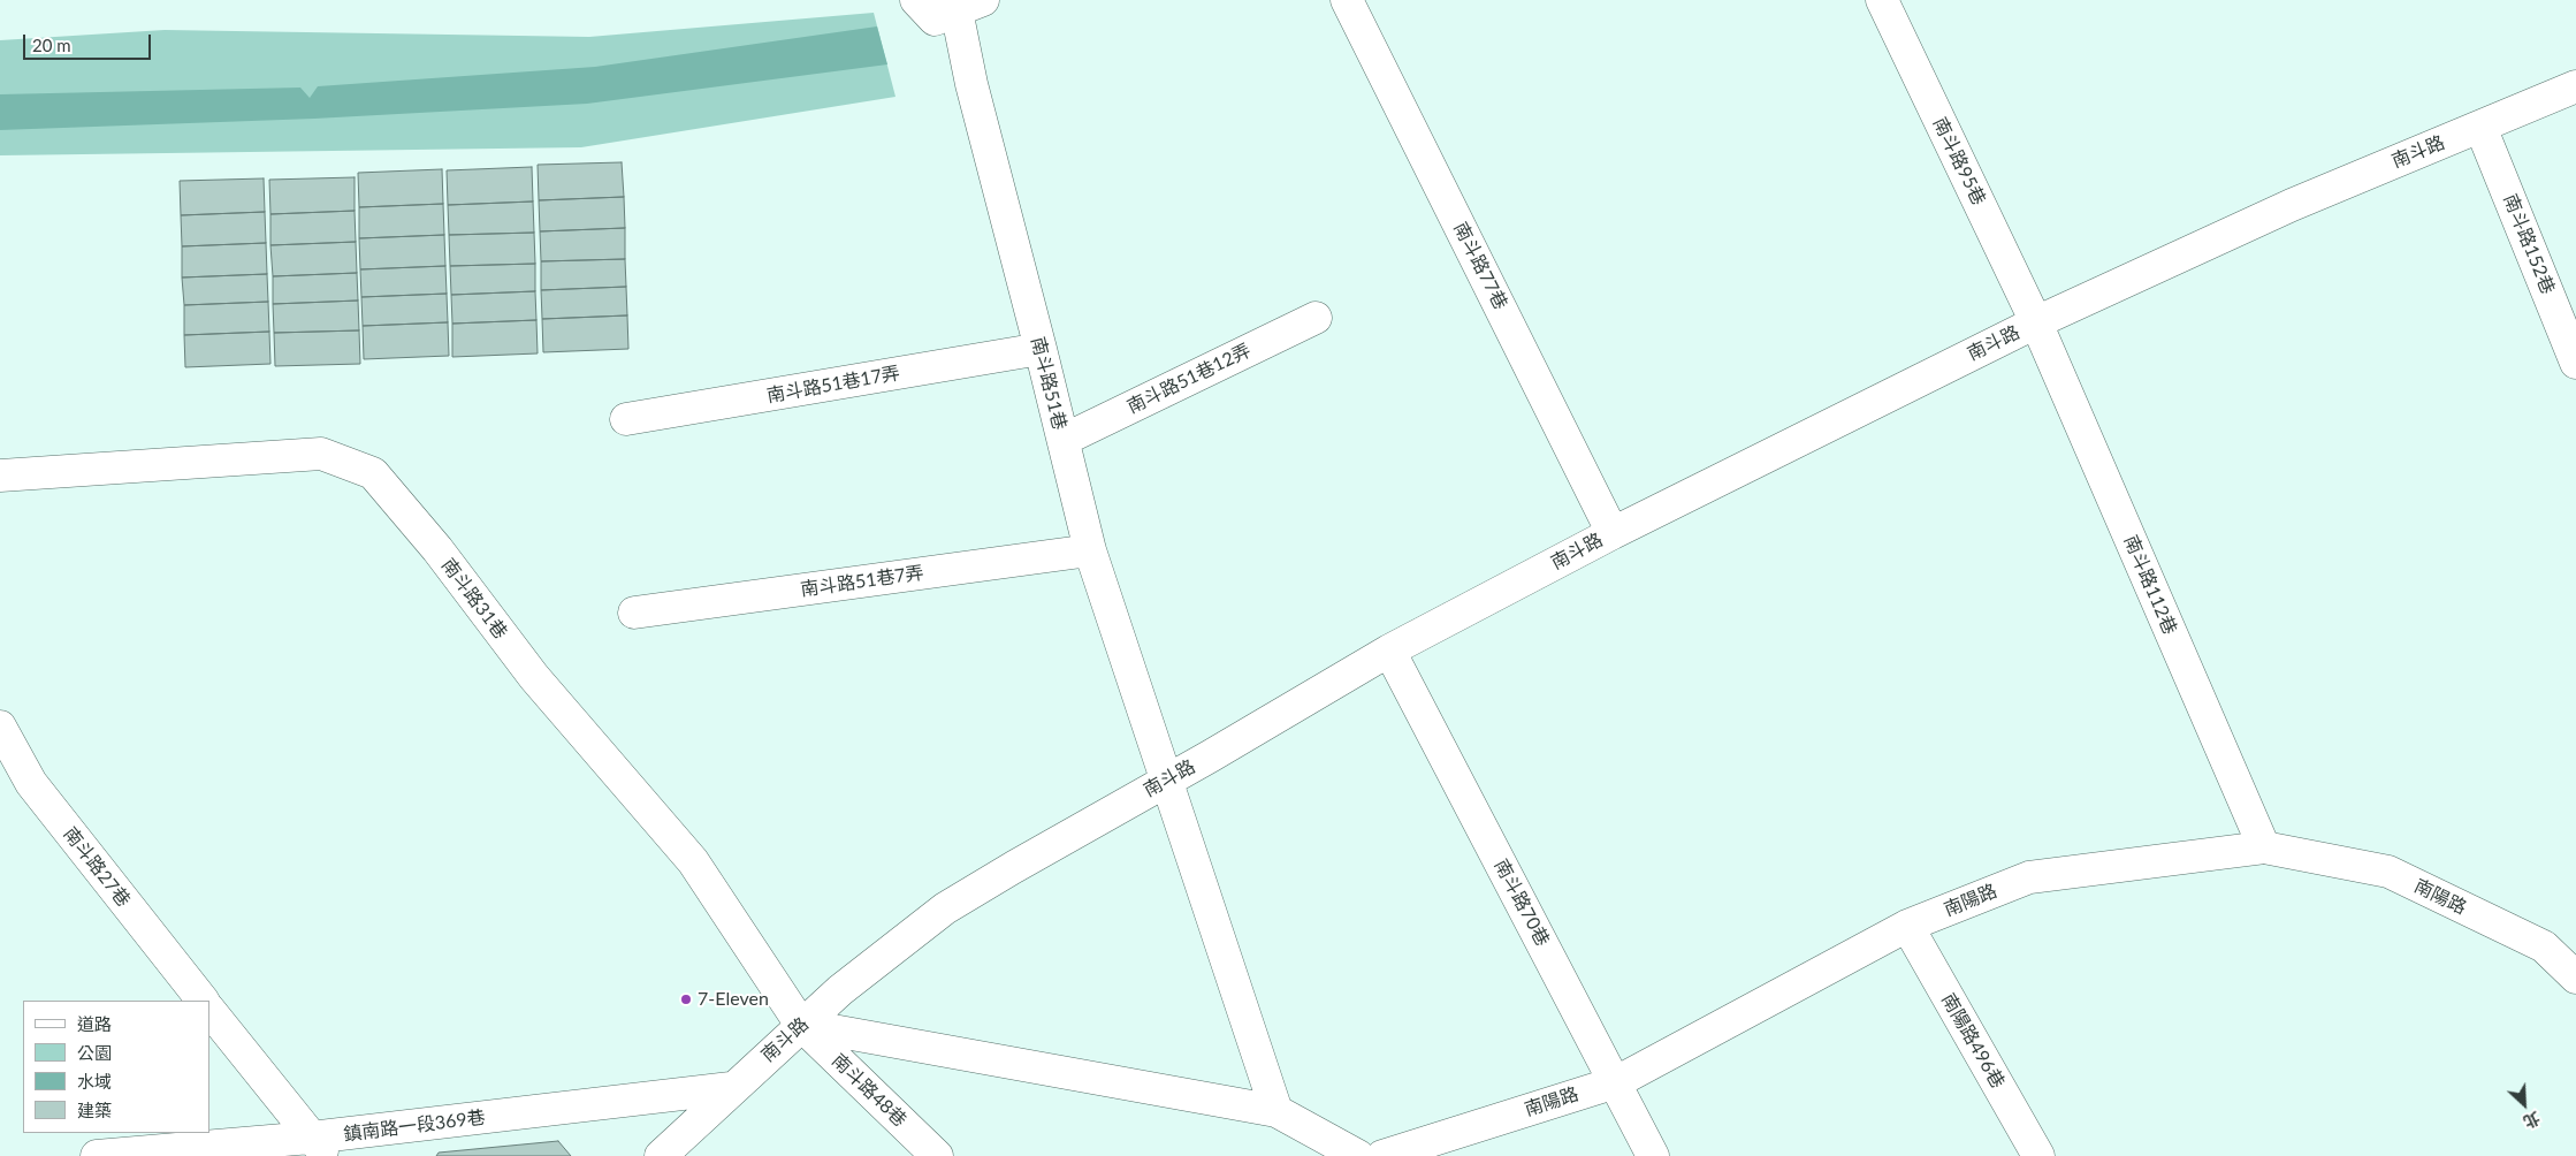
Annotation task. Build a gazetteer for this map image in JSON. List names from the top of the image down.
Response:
{
  "streets": {
    "street": [
      "南斗路",
      "南斗路95巷",
      "南斗路152巷",
      "南斗路77巷",
      "南斗路51巷12弄",
      "南斗路51巷",
      "南斗路51巷17弄",
      "南斗路51巷7弄",
      "南斗路112巷",
      "南斗路31巷",
      "南斗路27巷",
      "南陽路",
      "南斗路70巷",
      "南陽路496巷",
      "南斗路48巷",
      "鎮南路一段369巷"
    ]
  },
  "crossings": [
    ["南斗路", "南斗路95巷"],
    ["南斗路", "南斗路152巷"],
    ["南斗路", "南斗路77巷"],
    ["南斗路", "南斗路51巷"],
    ["南斗路", "南斗路112巷"],
    ["南斗路", "南斗路31巷"],
    ["南斗路", "南斗路70巷"],
    ["南斗路", "南斗路48巷"],
    ["南斗路", "鎮南路一段369巷"],
    ["南斗路95巷", "南斗路112巷"],
    ["南斗路51巷12弄", "南斗路51巷"],
    ["南斗路51巷", "南斗路51巷17弄"],
    ["南斗路51巷", "南斗路51巷7弄"],
    ["南斗路112巷", "南陽路"],
    ["南斗路31巷", "南斗路48巷"],
    ["南陽路", "南斗路70巷"],
    ["南陽路", "南陽路496巷"]
  ],
  "places": ["7-Eleven"],
  "legend": [
    "道路",
    "公園",
    "水域",
    "建築"
  ],
  "scale_bar": "20 m",
  "north": "bottom right"
}
